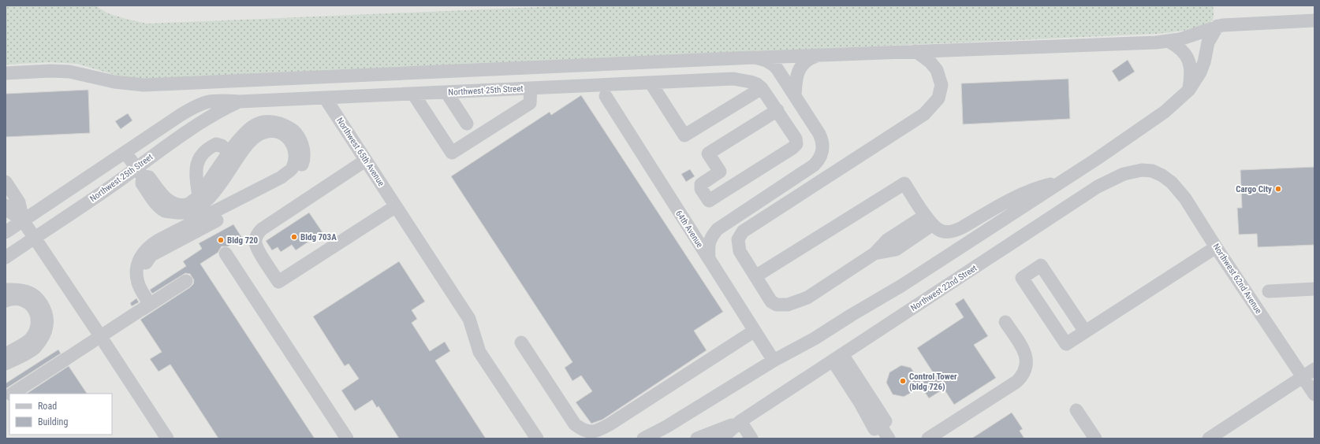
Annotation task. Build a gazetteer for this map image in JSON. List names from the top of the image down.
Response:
{
  "streets": {
    "street": [
      "Northwest 25th Street",
      "Northwest 65th Avenue",
      "64th Avenue",
      "Northwest 62nd Avenue",
      "Northwest 22nd Street"
    ]
  },
  "crossings": [
    ["Northwest 25th Street", "Northwest 65th Avenue"],
    ["Northwest 62nd Avenue", "Northwest 22nd Street"]
  ],
  "places": [
    "Cargo City",
    "Bldg 703A",
    "Bldg 720",
    "Control Tower (bldg 726)"
  ],
  "legend": ["Road", "Building"]
}
